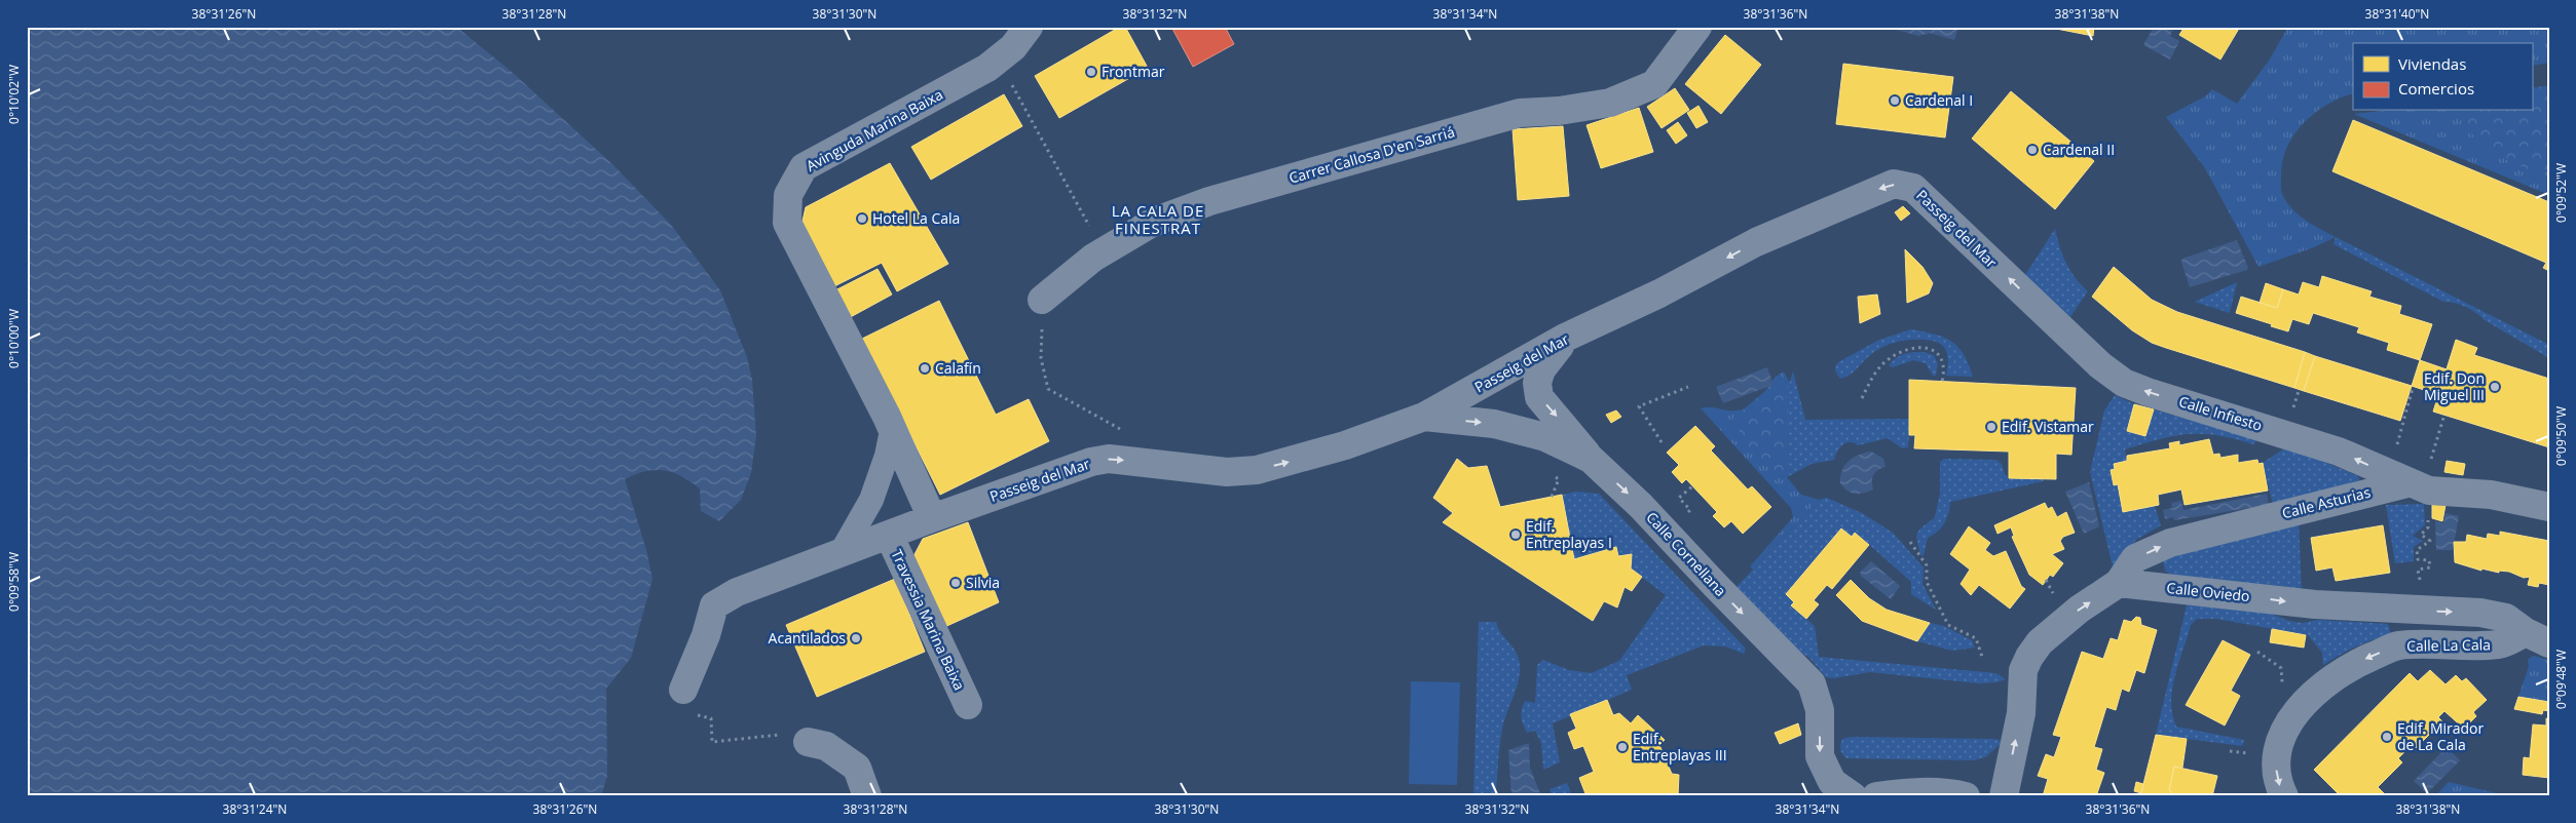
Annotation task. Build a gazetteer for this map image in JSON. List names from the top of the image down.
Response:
{
  "streets": {
    "street": [
      "Avinguda Marina Baixa",
      "Carrer Callosa D'en Sarriá",
      "Passeig del Mar",
      "Calle Infiesto",
      "Calle Asturias",
      "Calle Cornellana",
      "Calle Oviedo",
      "Travessia Marina Baixa",
      "Calle La Cala"
    ]
  },
  "crossings": [
    ["Avinguda Marina Baixa", "Passeig del Mar"],
    ["Passeig del Mar", "Calle Infiesto"],
    ["Passeig del Mar", "Calle Cornellana"],
    ["Calle Infiesto", "Calle Asturias"],
    ["Calle Asturias", "Calle Oviedo"],
    ["Calle Oviedo", "Calle La Cala"]
  ],
  "one_way": [
    "Calle Infiesto",
    "Calle Asturias",
    "Calle Cornellana",
    "Calle Oviedo",
    "Calle La Cala"
  ],
  "districts": ["LA CALA DE FINESTRAT"],
  "places": [
    "Frontmar",
    "Cardenal I",
    "Cardenal II",
    "Hotel La Cala",
    "Calafín",
    "Edif. Don Miguel III",
    "Edif. Vistamar",
    "Edif. Entreplayas I",
    "Silvia",
    "Acantilados",
    "Edif. Mirador de La Cala",
    "Edif. Entreplayas III"
  ],
  "legend": ["Viviendas", "Comercios"],
  "coordinates": [
    "38°31'26\"N",
    "38°31'28\"N",
    "38°31'30\"N",
    "38°31'32\"N",
    "38°31'34\"N",
    "38°31'36\"N",
    "38°31'38\"N",
    "38°31'40\"N",
    "0°10'02\"W",
    "0°09'52\"W",
    "0°10'00\"W",
    "0°09'50\"W",
    "0°09'58\"W",
    "0°09'48\"W",
    "38°31'24\"N"
  ]
}
